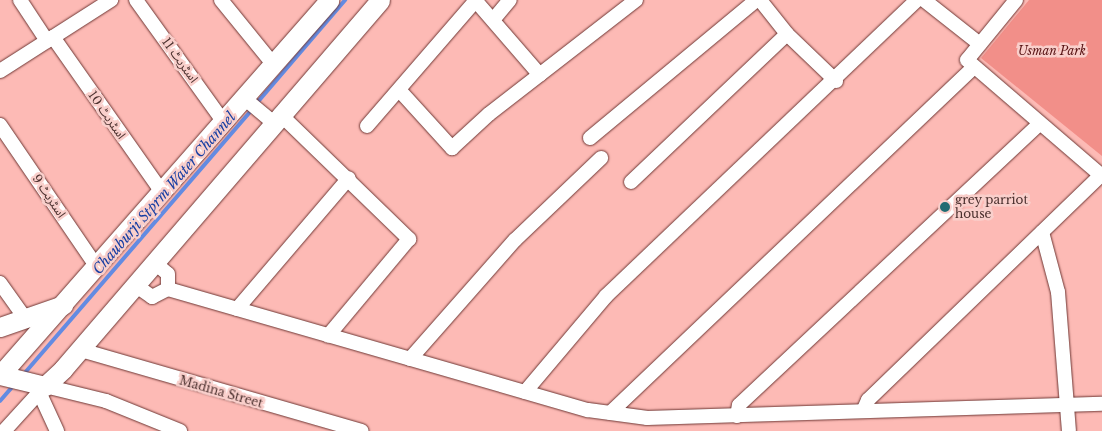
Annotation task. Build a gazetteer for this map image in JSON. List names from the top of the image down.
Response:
{
  "streets": {
    "street": [
      "اسٹریٹ 11",
      "اسٹریٹ 10",
      "اسٹریٹ 9",
      "Madina Street"
    ]
  },
  "water": ["Chauburji Stprm Water Channel"],
  "parks": ["Usman Park"],
  "places": ["grey parriot house"]
}
